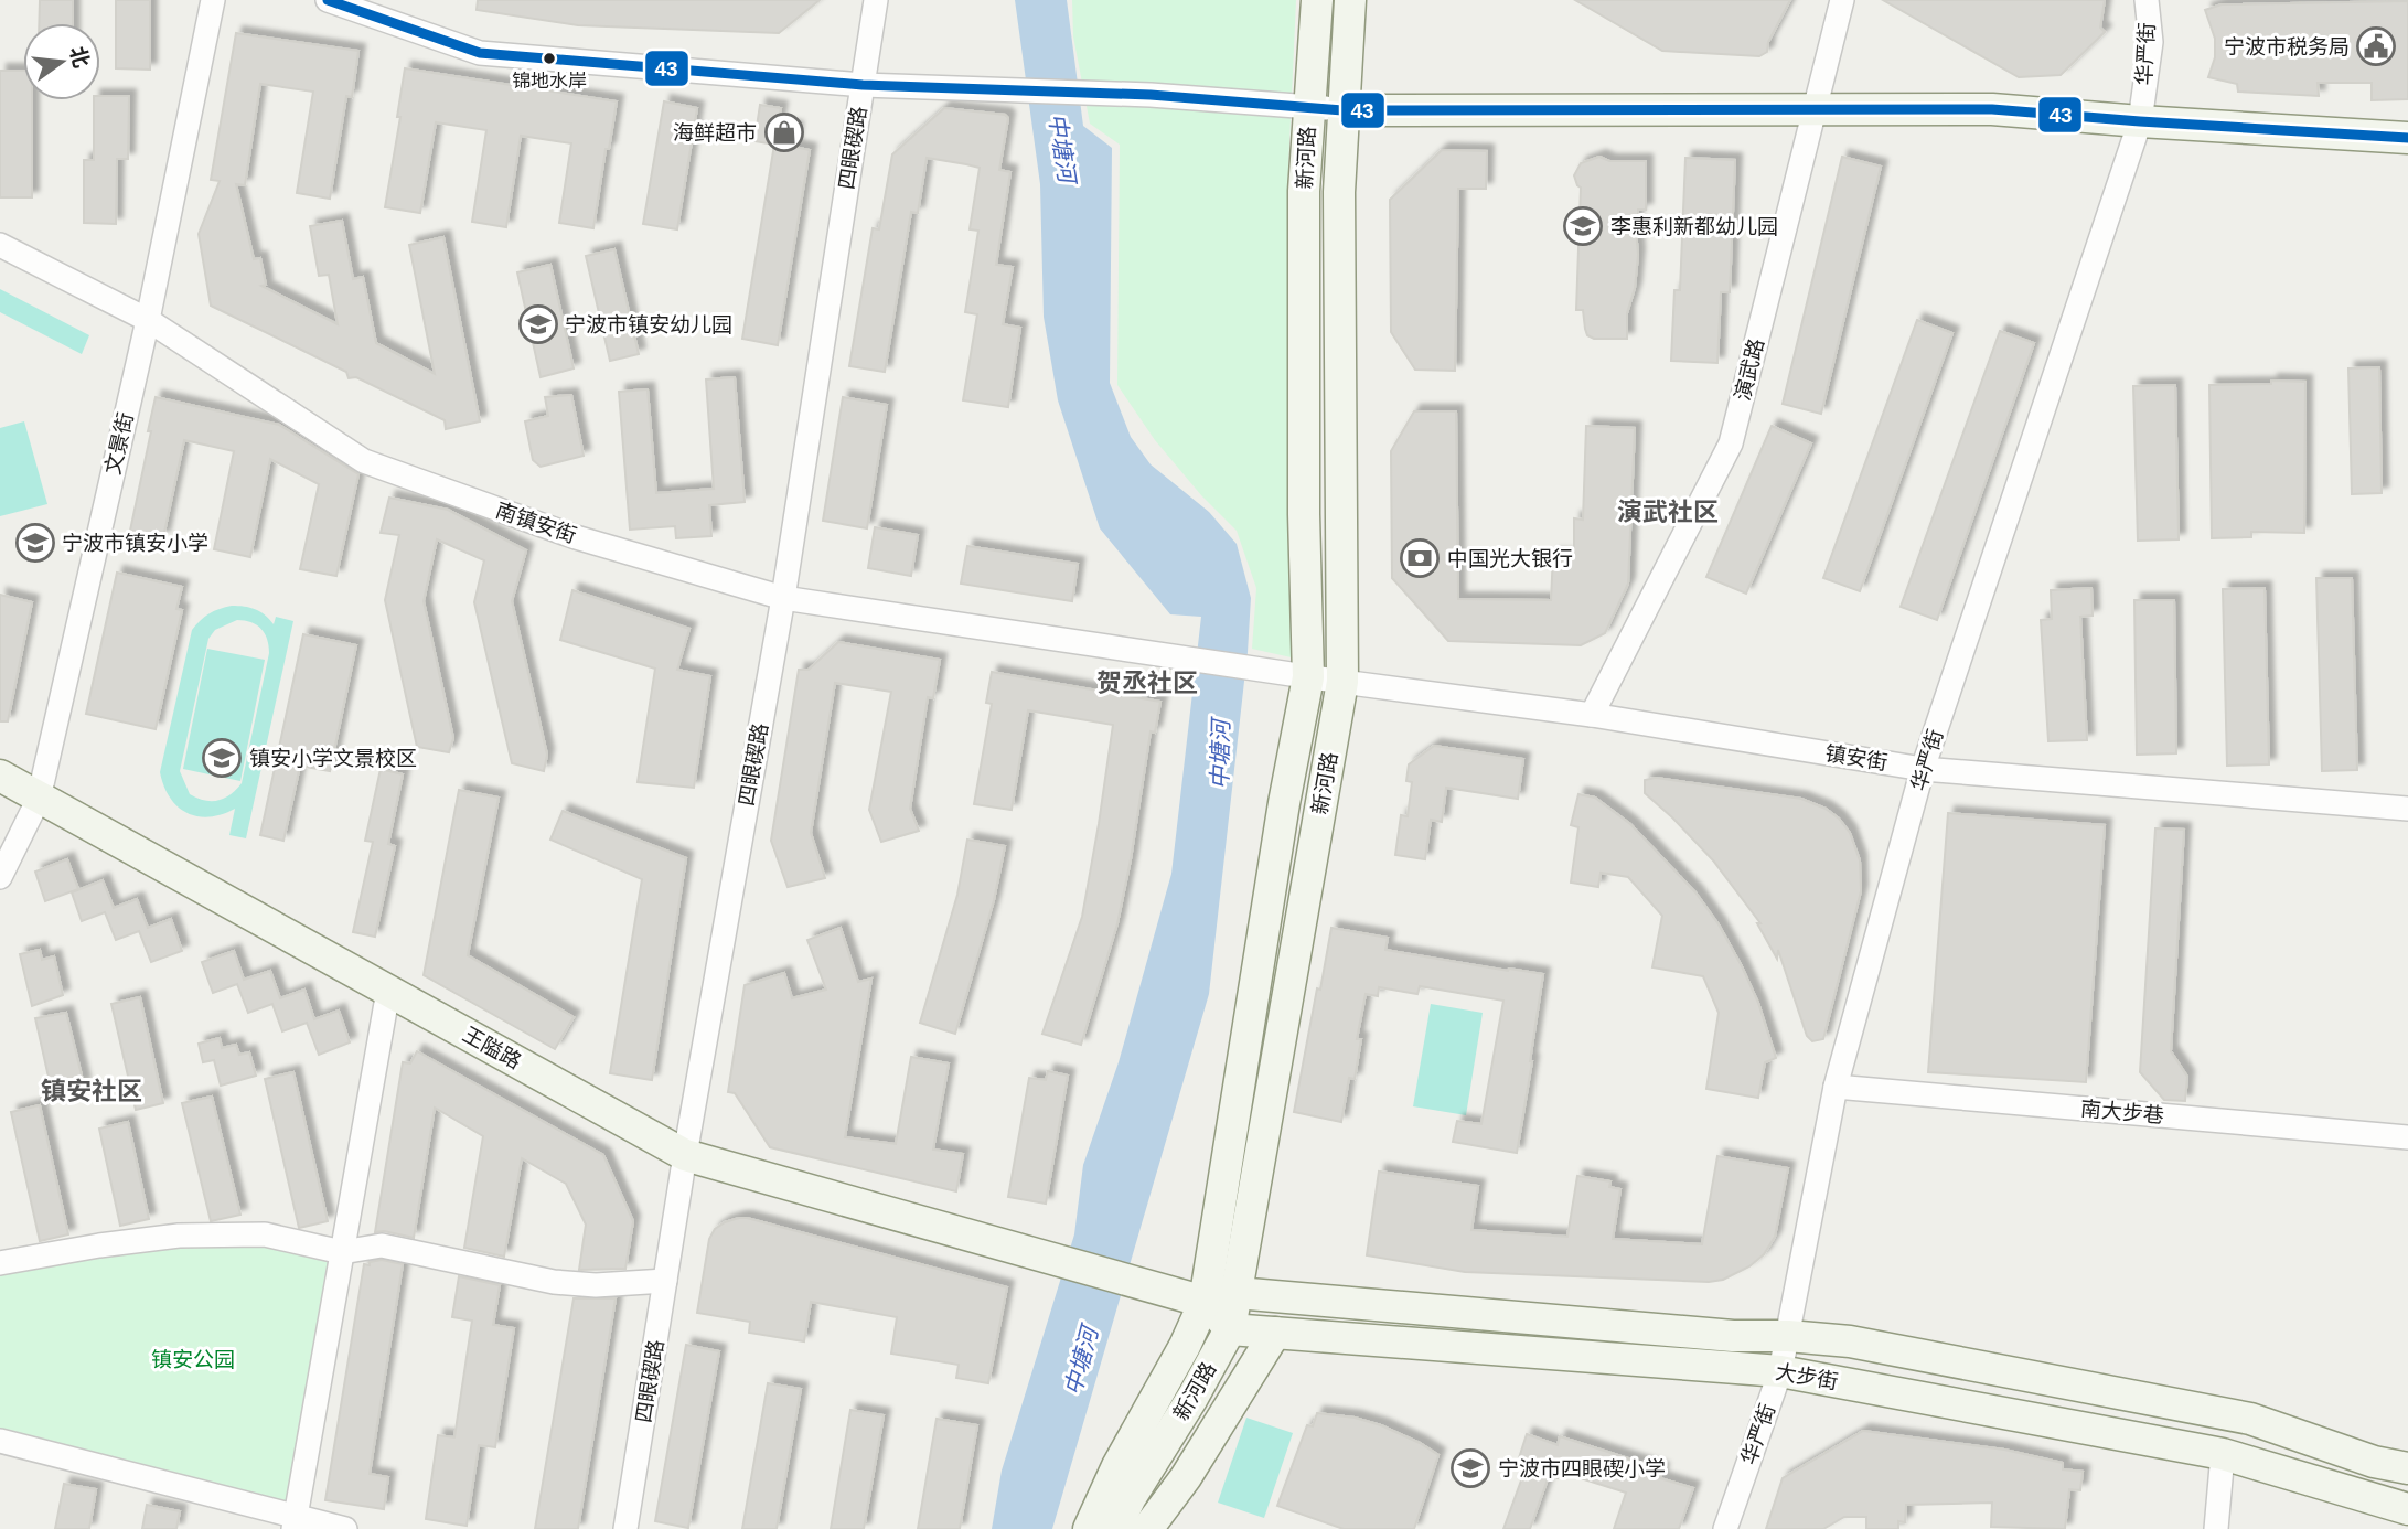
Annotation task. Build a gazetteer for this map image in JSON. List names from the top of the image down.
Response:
{
  "streets": {
    "main road": ["新河路", "王隘路", "大步街"],
    "street": [
      "华严街",
      "四眼碶路",
      "演武路",
      "文景街",
      "南镇安街",
      "镇安街",
      "南大步巷"
    ]
  },
  "crossings": [
    ["华严街", "镇安街"],
    ["华严街", "南大步巷"],
    ["华严街", "大步街"],
    ["四眼碶路", "南镇安街"],
    ["四眼碶路", "王隘路"],
    ["新河路", "南镇安街"],
    ["新河路", "镇安街"],
    ["新河路", "王隘路"],
    ["新河路", "大步街"],
    ["演武路", "镇安街"],
    ["文景街", "南镇安街"],
    ["文景街", "王隘路"],
    ["南镇安街", "镇安街"]
  ],
  "districts": ["演武社区", "贺丞社区", "镇安社区"],
  "water": ["中塘河"],
  "parks": ["镇安公园"],
  "places": {
    "public building": ["宁波市税务局"],
    "other": ["锦地水岸"],
    "shop": ["海鲜超市"],
    "school or university": [
      "李惠利新都幼儿园",
      "宁波市镇安幼儿园",
      "宁波市镇安小学",
      "镇安小学文景校区",
      "宁波市四眼碶小学"
    ],
    "bank": ["中国光大银行"]
  },
  "lines": ["transit line 43"],
  "north": "right"
}
